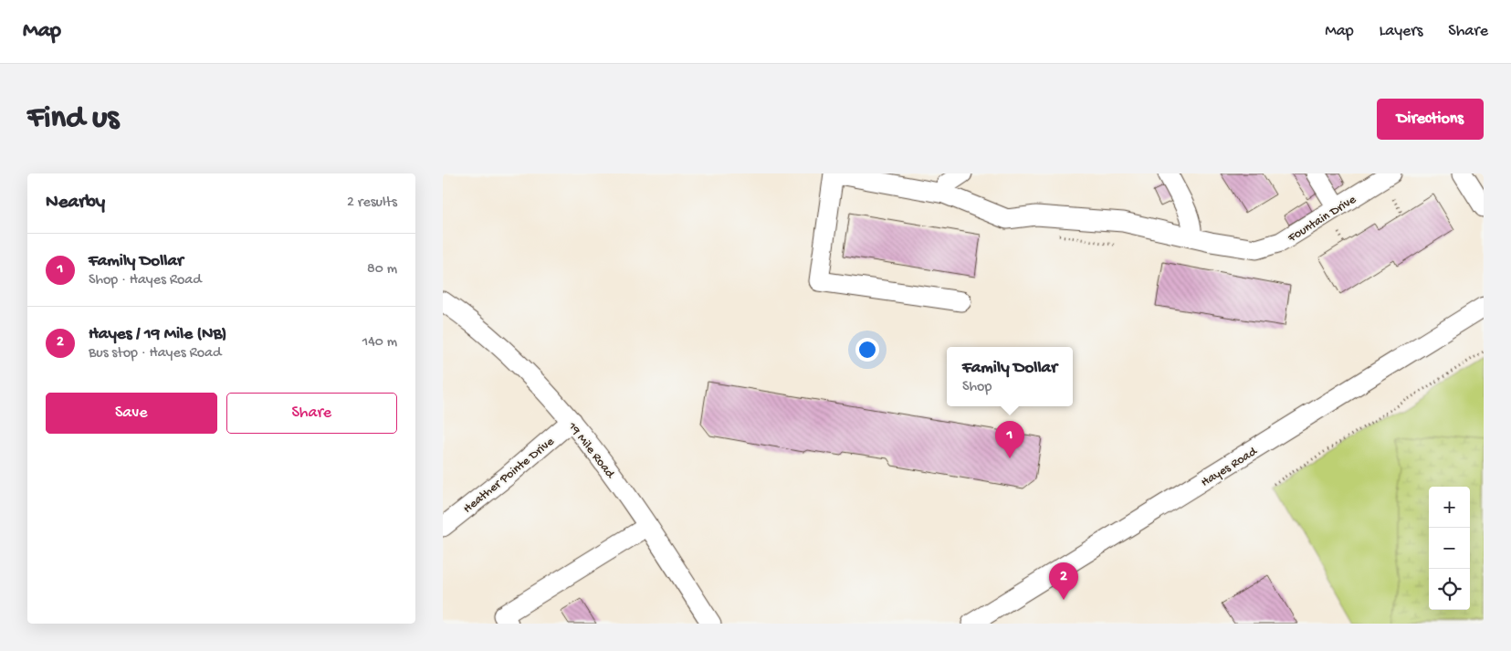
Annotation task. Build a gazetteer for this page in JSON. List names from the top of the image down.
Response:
{
  "streets": {
    "street": [
      "Fountain Drive",
      "19 Mile Road",
      "Hayes Road",
      "Heather Pointe Drive"
    ]
  },
  "crossings": [
    ["19 Mile Road", "Heather Pointe Drive"]
  ],
  "page": {
    "header": "Map",
    "nav": ["Map", "Layers", "Share"],
    "buttons": [
      "Directions",
      ["Save", "Share"]
    ],
    "title": "Find us",
    "heading": ["Nearby", "2 results"],
    "list": [
      {
        "mark": "1",
        "name": "Family Dollar",
        "note": "Shop · Hayes Road",
        "value": "80 m"
      },
      {
        "mark": "2",
        "name": "Hayes / 19 Mile (NB)",
        "note": "Bus stop · Hayes Road",
        "value": "140 m"
      }
    ],
    "popup": ["Family Dollar", "Shop"],
    "pins": ["1", "2"],
    "map_buttons": ["+", "−"]
  }
}
